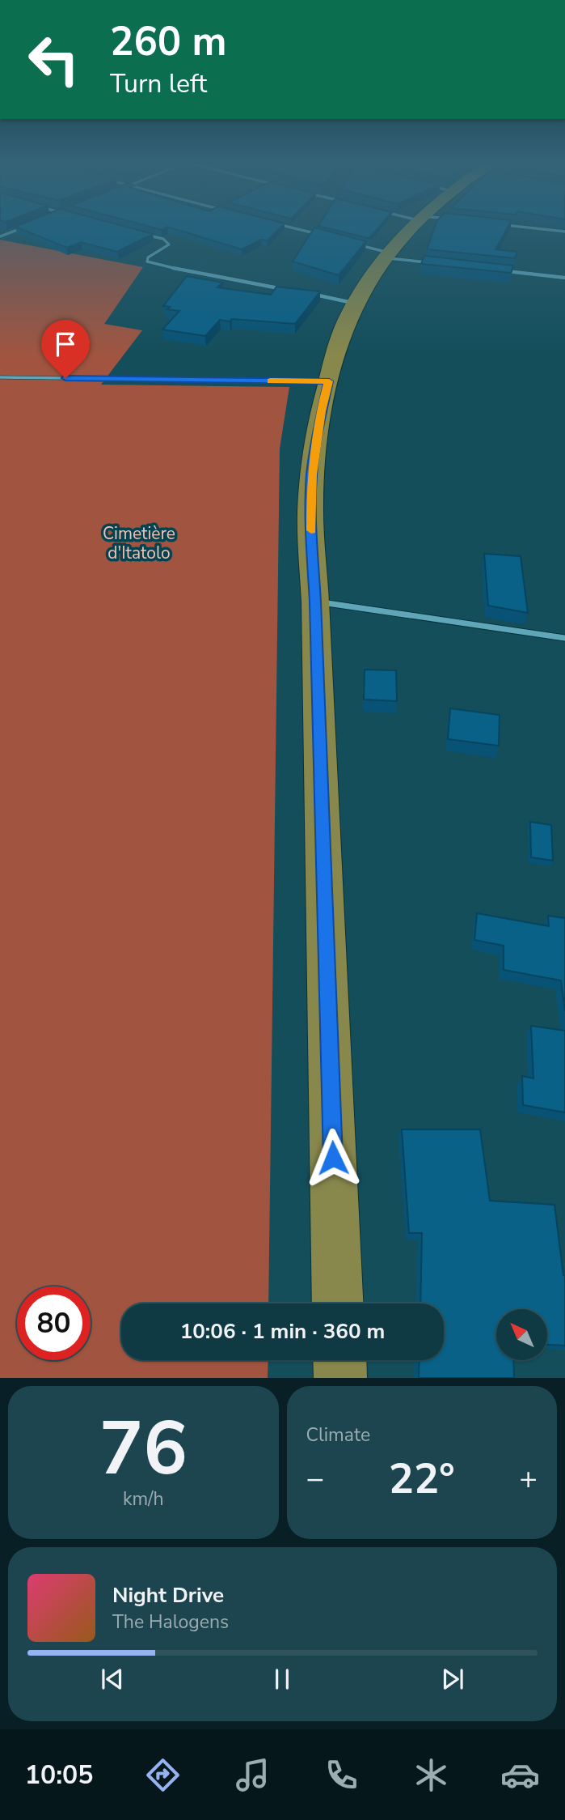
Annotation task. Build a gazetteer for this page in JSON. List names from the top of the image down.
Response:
{
  "parks": ["Cimetière d'Itatolo"],
  "north": "top left",
  "page": {
    "turn": ["260 m", "Turn left"],
    "limit": "80",
    "trip": "10:06 · 1 min · 360 m",
    "tile": [
      ["76", "km/h"],
      "Climate"
    ],
    "heat": ["−", "22°", "+"],
    "song": ["Night Drive", "The Halogens"],
    "tabs": "10:05"
  }
}
